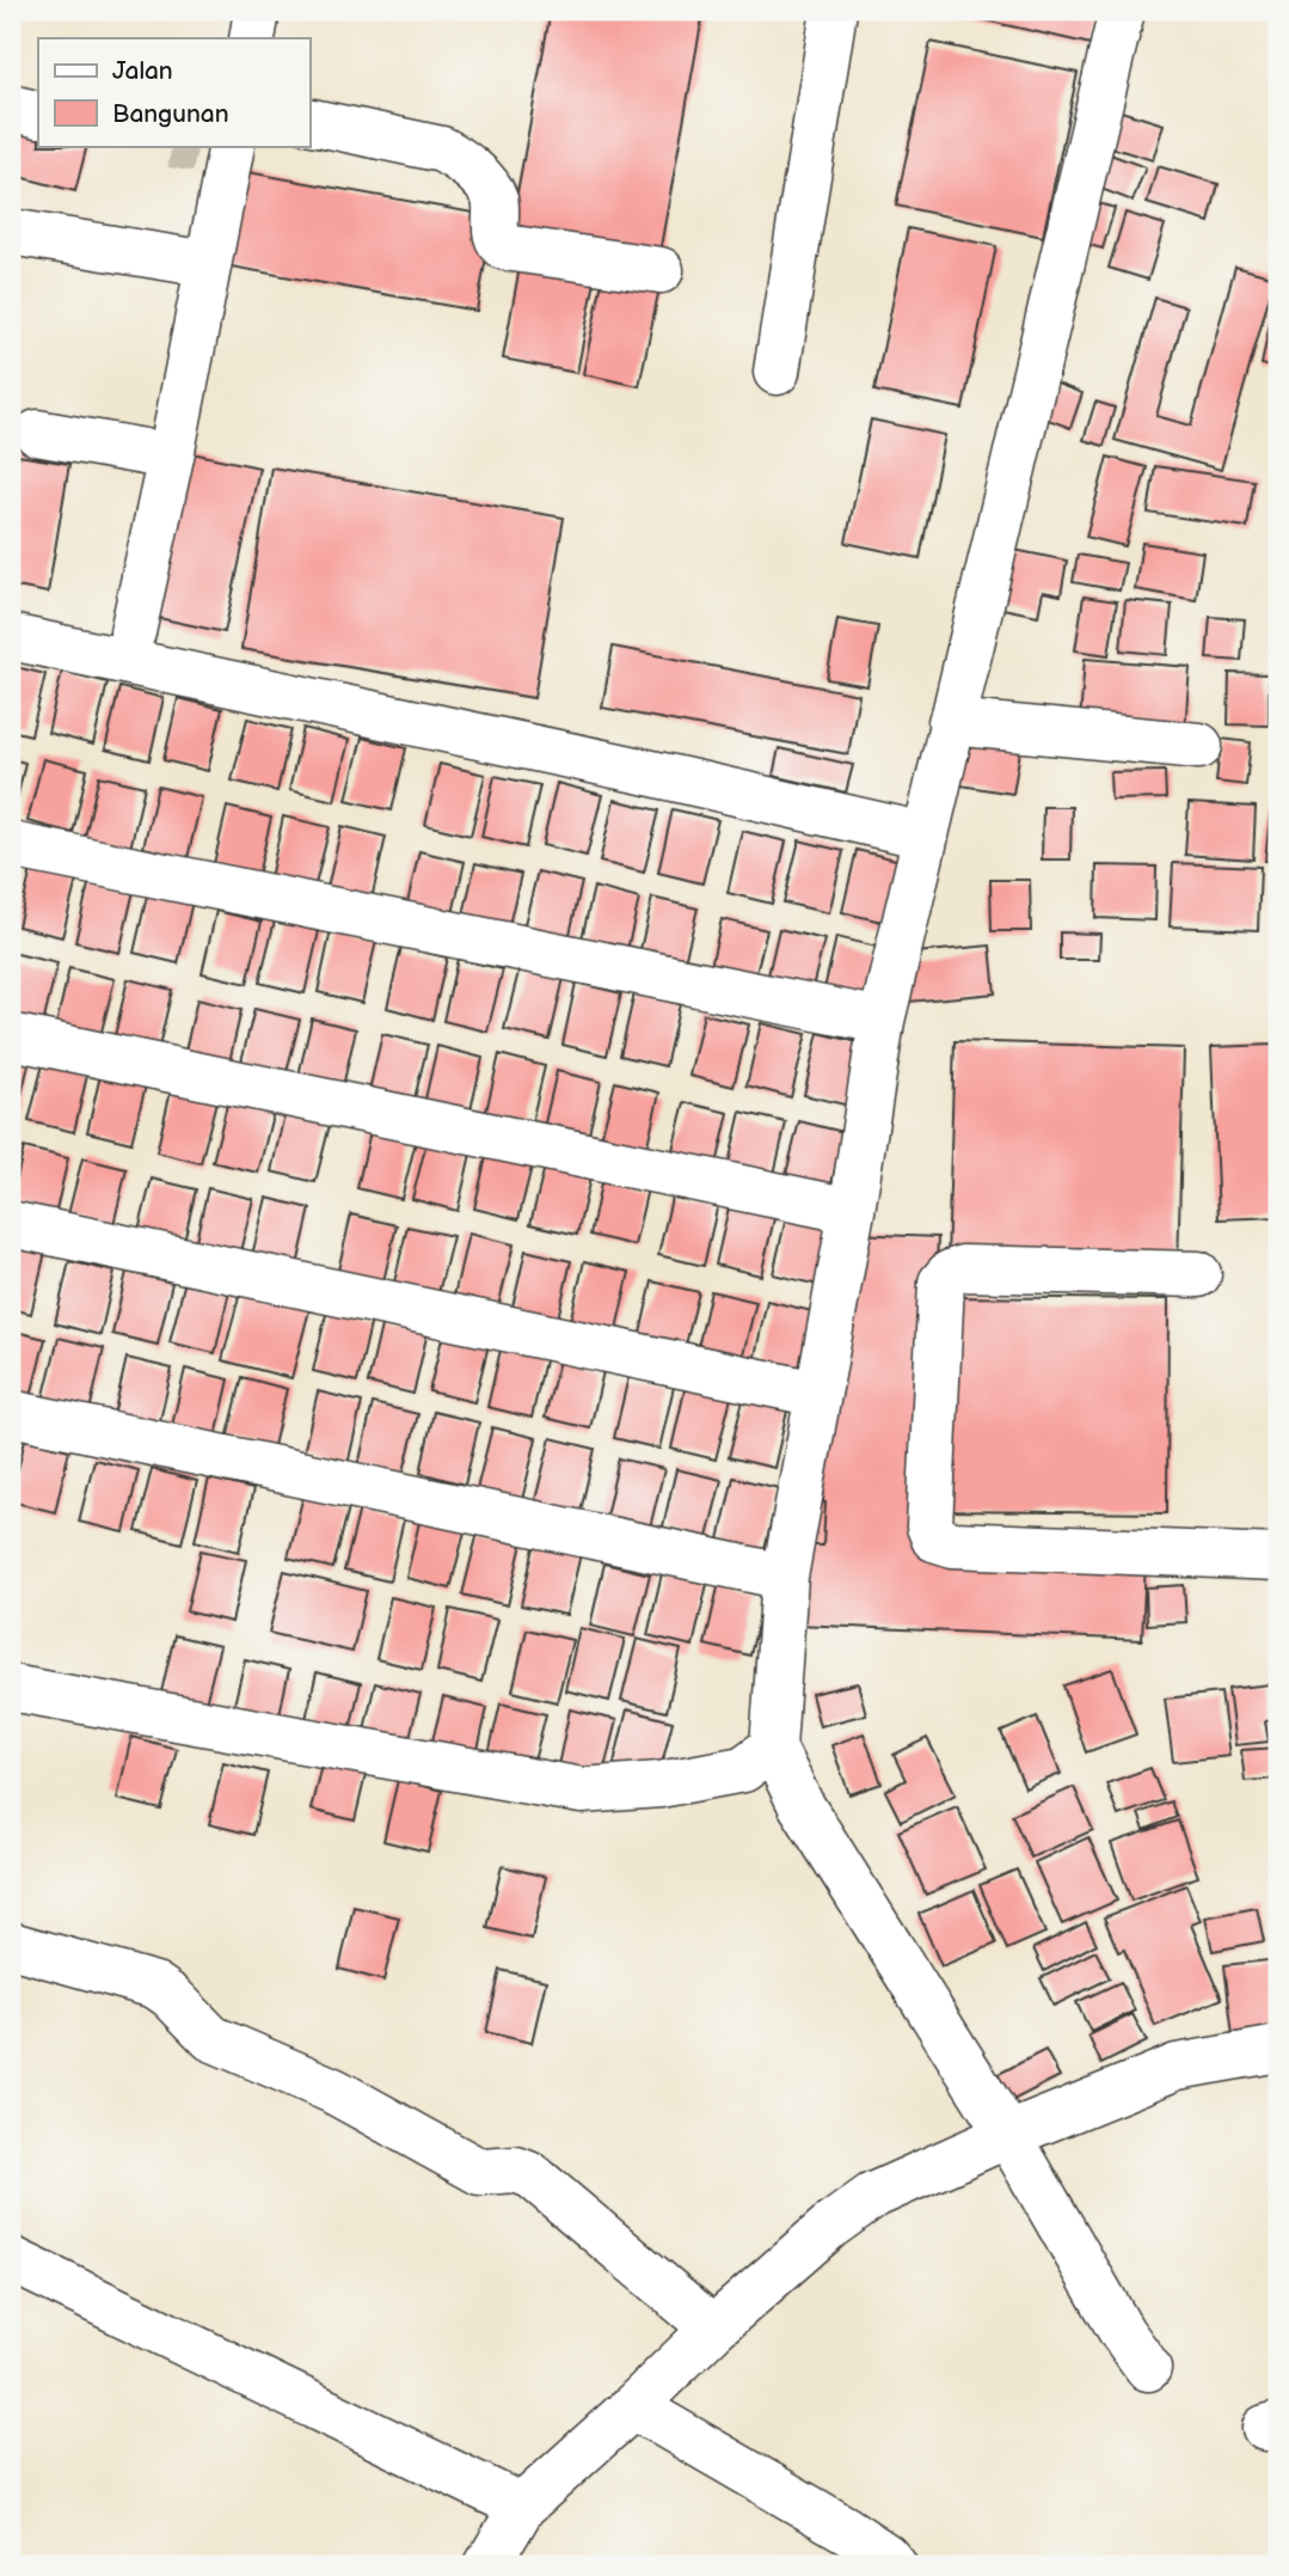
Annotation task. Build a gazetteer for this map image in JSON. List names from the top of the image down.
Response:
{
  "legend": ["Jalan", "Bangunan"]
}
